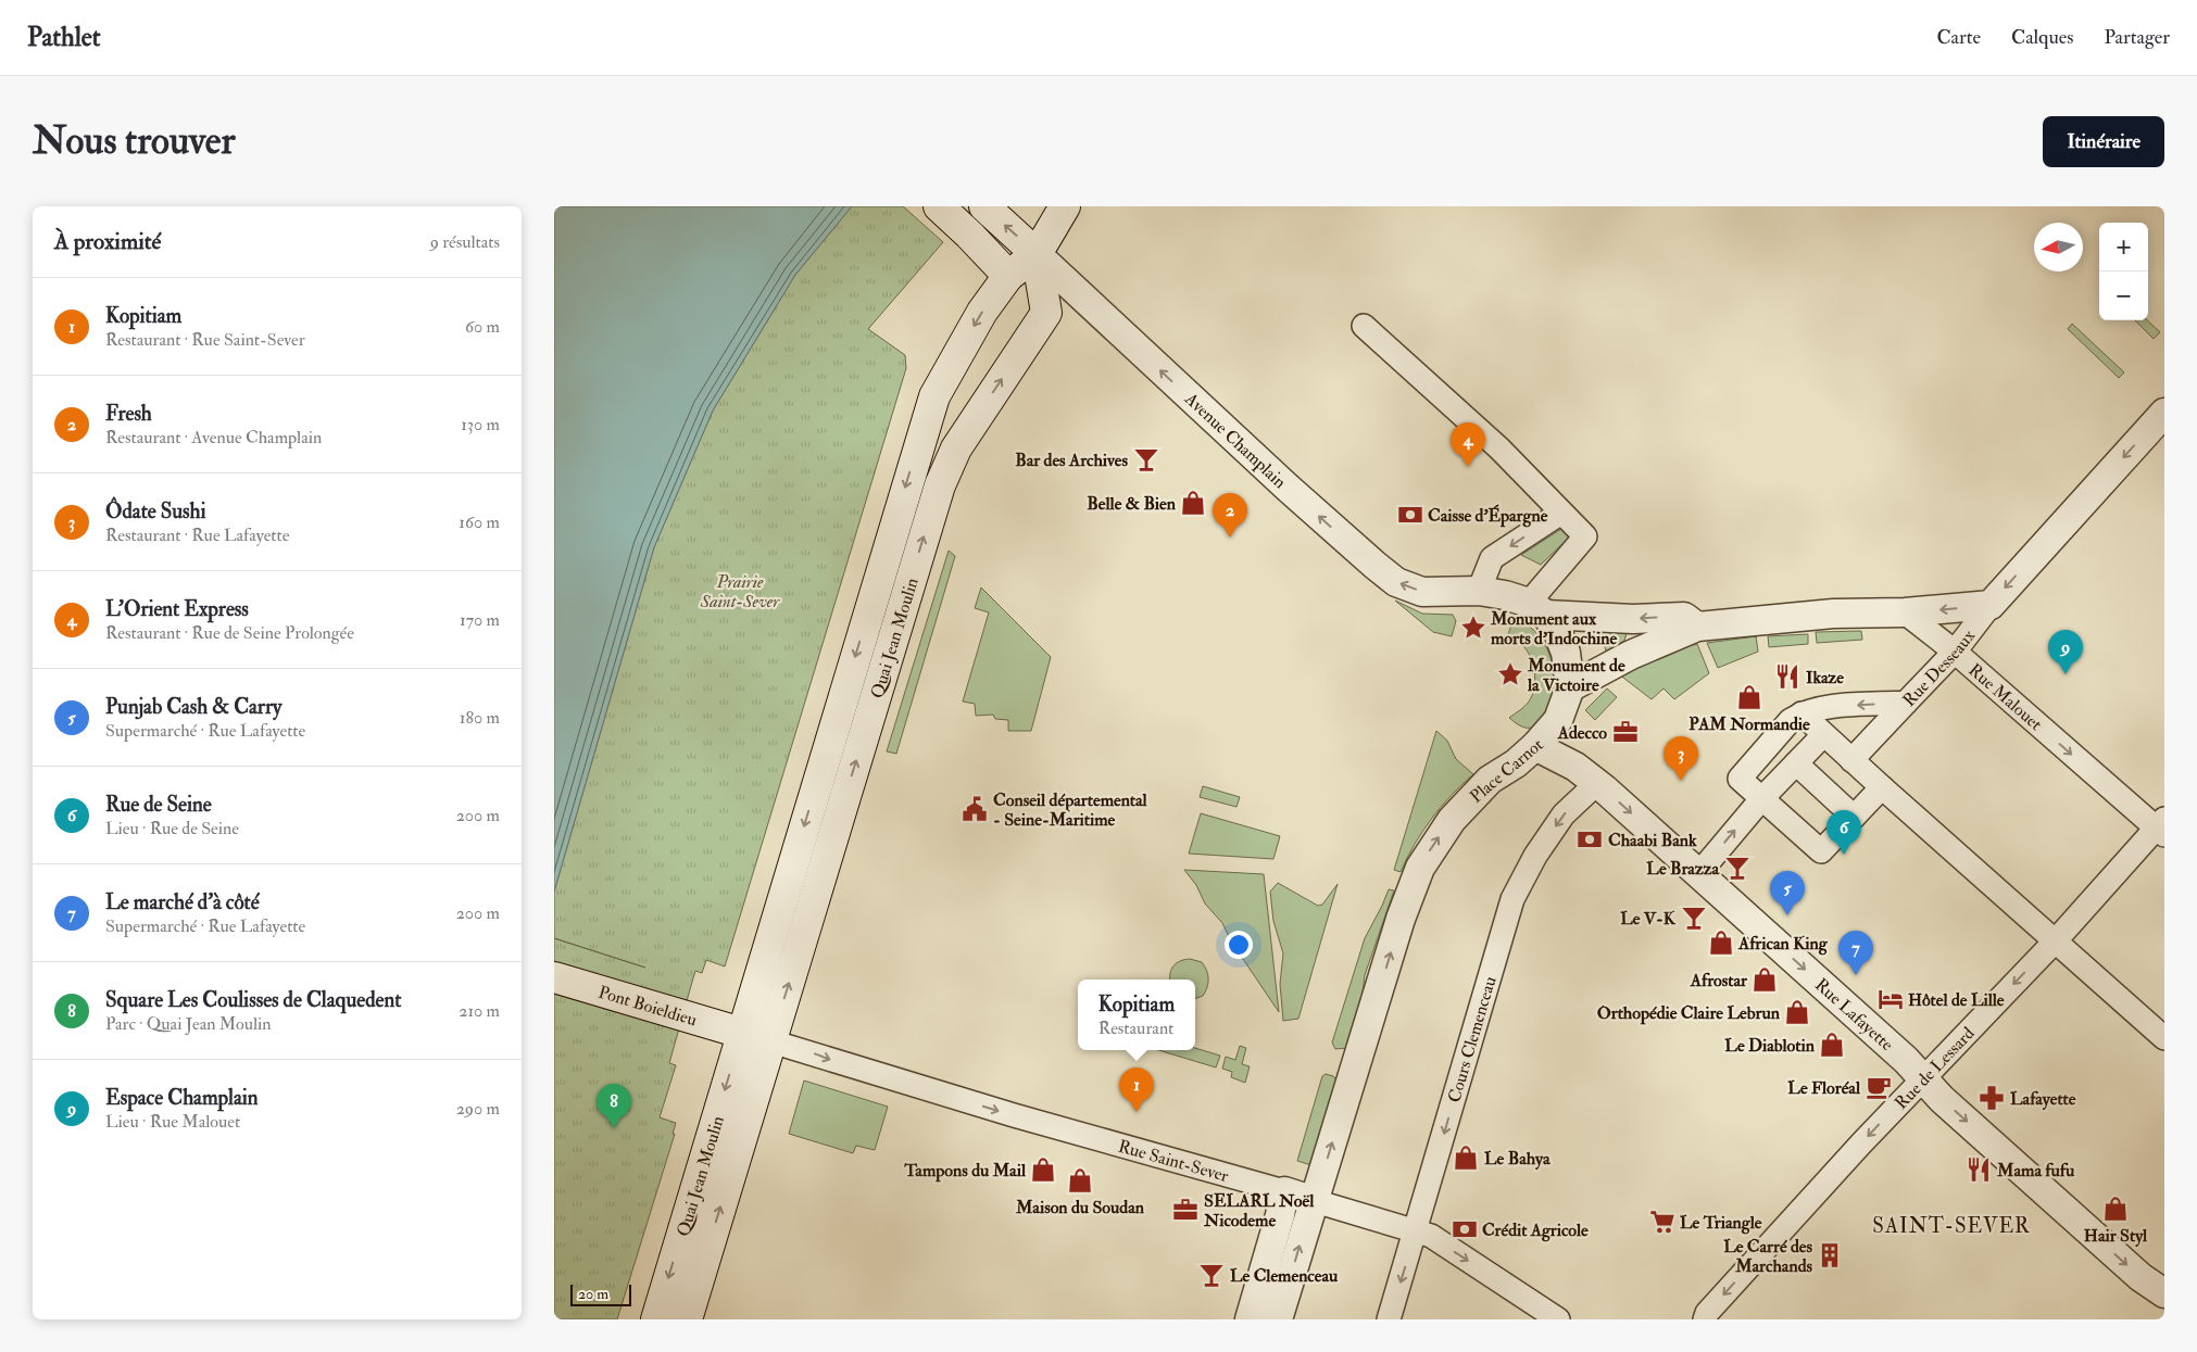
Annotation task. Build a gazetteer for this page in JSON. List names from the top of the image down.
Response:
{
  "streets": {
    "main road": ["Quai Jean Moulin", "Pont Boieldieu"],
    "street": [
      "Avenue Champlain",
      "Rue Desseaux",
      "Rue Malouet",
      "Place Carnot",
      "Rue Lafayette",
      "Cours Clemenceau",
      "Rue de Lessard",
      "Rue Saint-Sever"
    ]
  },
  "crossings": [
    ["Avenue Champlain", "Quai Jean Moulin"],
    ["Quai Jean Moulin", "Pont Boieldieu"],
    ["Quai Jean Moulin", "Rue Saint-Sever"],
    ["Rue Desseaux", "Rue Malouet"],
    ["Rue Malouet", "Rue de Lessard"],
    ["Place Carnot", "Rue Lafayette"],
    ["Place Carnot", "Rue Saint-Sever"],
    ["Rue Lafayette", "Cours Clemenceau"],
    ["Rue Lafayette", "Rue de Lessard"],
    ["Cours Clemenceau", "Rue Saint-Sever"]
  ],
  "one_way": [
    "Avenue Champlain",
    "Place Carnot",
    "Rue de Lessard",
    "Rue Saint-Sever"
  ],
  "districts": ["SAINT-SEVER"],
  "parks": ["Prairie Saint-Sever"],
  "places": {
    "bar": [
      "Bar des Archives",
      "Le Brazza",
      "Le V-K",
      "Le Clemenceau"
    ],
    "shop": [
      "Belle & Bien",
      "PAM Normandie",
      "African King",
      "Afrostar",
      "Orthopédie Claire Lebrun",
      "Le Diablotin",
      "Le Bahya",
      "Tampons du Mail",
      "Maison du Soudan",
      "Hair Styl"
    ],
    "bank": ["Caisse d'Épargne", "Chaabi Bank", "Crédit Agricole"],
    "place": ["Monument aux morts d'Indochine", "Monument de la Victoire"],
    "restaurant": ["Ikaze", "Mama fufu"],
    "office": ["Adecco", "SELARL Noël Nicodeme"],
    "public building": ["Conseil départemental - Seine-Maritime"],
    "hotel": ["Hôtel de Lille"],
    "cafe": ["Le Floréal"],
    "pharmacy": ["Lafayette"],
    "supermarket": ["Le Triangle"],
    "building": ["Le Carré des Marchands"]
  },
  "scale_bar": "20 m",
  "north": "left",
  "page": {
    "header": "Pathlet",
    "nav": ["Carte", "Calques", "Partager"],
    "buttons": "Itinéraire",
    "title": "Nous trouver",
    "heading": ["À proximité", "9 résultats"],
    "map_buttons": ["+", "−"],
    "list": [
      {
        "mark": "1",
        "name": "Kopitiam",
        "note": "Restaurant · Rue Saint-Sever",
        "value": "60 m"
      },
      {
        "mark": "2",
        "name": "Fresh",
        "note": "Restaurant · Avenue Champlain",
        "value": "130 m"
      },
      {
        "mark": "3",
        "name": "Ôdate Sushi",
        "note": "Restaurant · Rue Lafayette",
        "value": "160 m"
      },
      {
        "mark": "4",
        "name": "L'Orient Express",
        "note": "Restaurant · Rue de Seine Prolongée",
        "value": "170 m"
      },
      {
        "mark": "5",
        "name": "Punjab Cash & Carry",
        "note": "Supermarché · Rue Lafayette",
        "value": "180 m"
      },
      {
        "mark": "6",
        "name": "Rue de Seine",
        "note": "Lieu · Rue de Seine",
        "value": "200 m"
      },
      {
        "mark": "7",
        "name": "Le marché d'à côté",
        "note": "Supermarché · Rue Lafayette",
        "value": "200 m"
      },
      {
        "mark": "8",
        "name": "Square Les Coulisses de Claquedent",
        "note": "Parc · Quai Jean Moulin",
        "value": "210 m"
      },
      {
        "mark": "9",
        "name": "Espace Champlain",
        "note": "Lieu · Rue Malouet",
        "value": "290 m"
      }
    ],
    "pins": [
      "4",
      "2",
      "9",
      "3",
      "6",
      "5",
      "7",
      "1",
      "8"
    ],
    "popup": ["Kopitiam", "Restaurant"],
    "scale": "20 m"
  }
}
